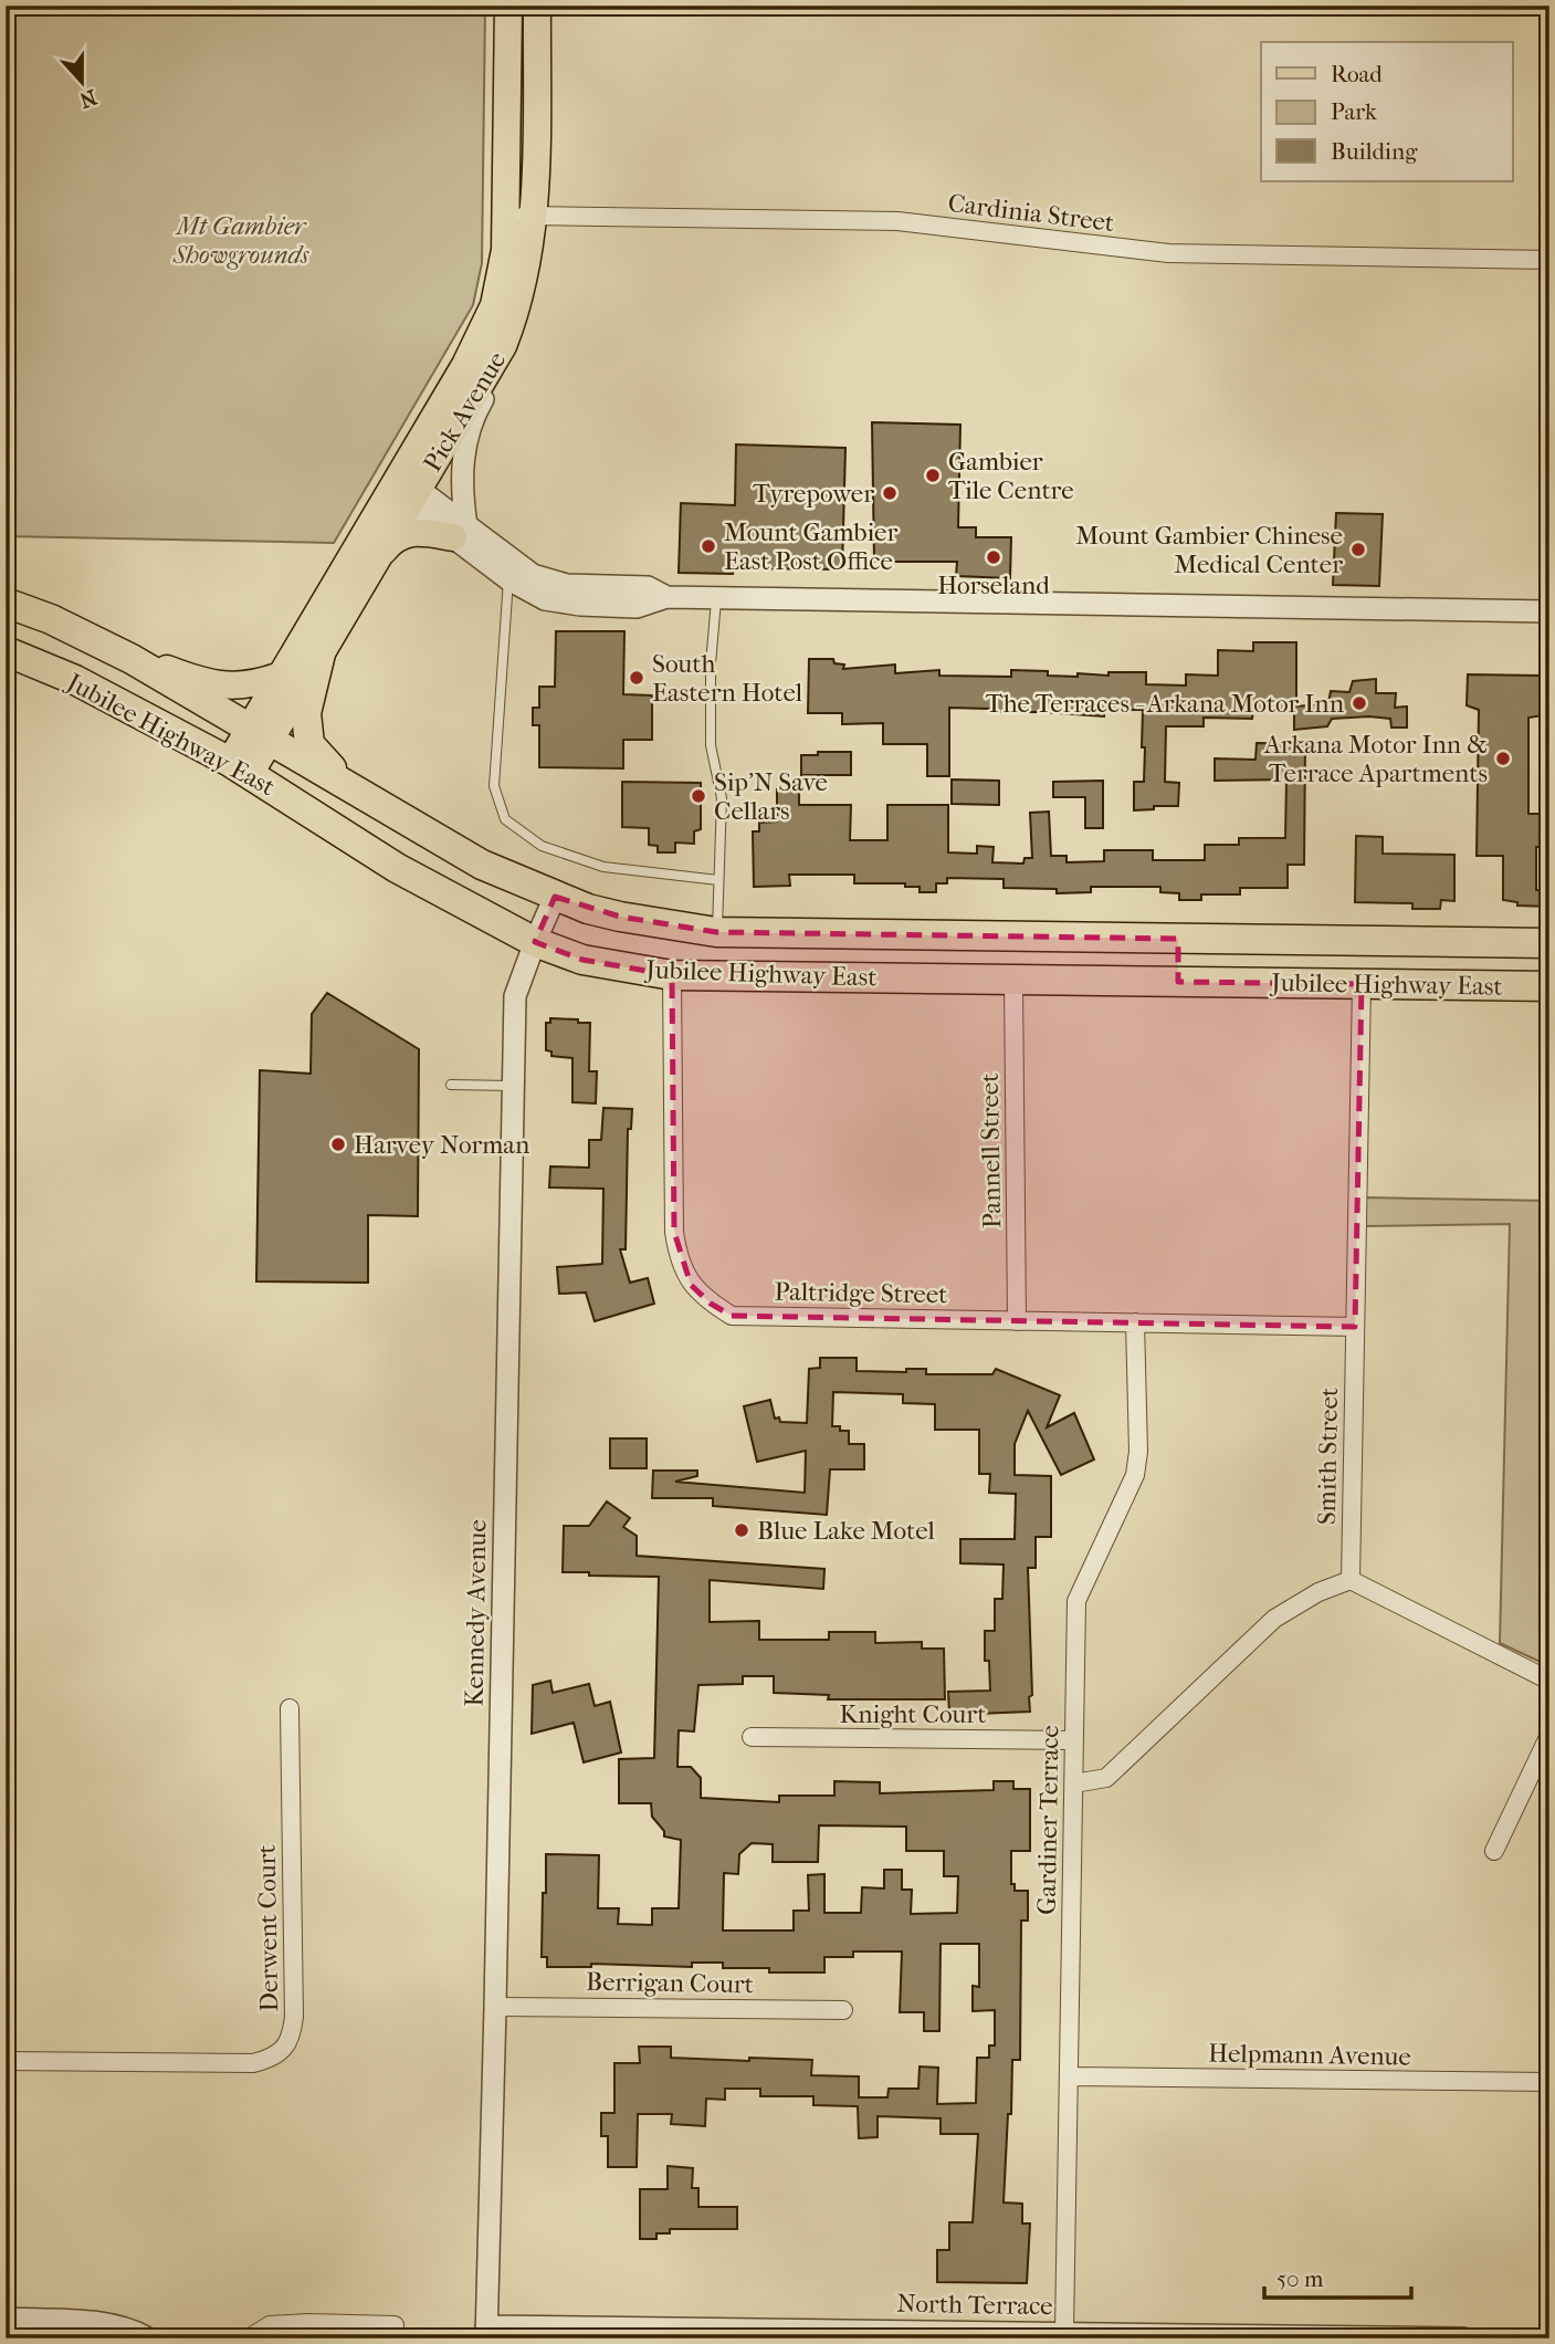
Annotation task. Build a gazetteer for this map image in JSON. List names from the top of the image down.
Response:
{
  "streets": {
    "highway": ["Jubilee Highway East"],
    "main road": ["Pick Avenue"],
    "street": [
      "Cardinia Street",
      "Pannell Street",
      "Paltridge Street",
      "Smith Street",
      "Kennedy Avenue",
      "Knight Court",
      "Gardiner Terrace",
      "Derwent Court",
      "Berrigan Court",
      "Helpmann Avenue",
      "North Terrace"
    ]
  },
  "crossings": [
    ["Cardinia Street", "Pick Avenue"],
    ["Pick Avenue", "Jubilee Highway East"],
    ["Jubilee Highway East", "Pannell Street"],
    ["Jubilee Highway East", "Paltridge Street"],
    ["Jubilee Highway East", "Smith Street"],
    ["Jubilee Highway East", "Kennedy Avenue"],
    ["Pannell Street", "Paltridge Street"],
    ["Paltridge Street", "Smith Street"],
    ["Paltridge Street", "Gardiner Terrace"],
    ["Kennedy Avenue", "Berrigan Court"],
    ["Kennedy Avenue", "North Terrace"],
    ["Knight Court", "Gardiner Terrace"],
    ["Gardiner Terrace", "Helpmann Avenue"],
    ["Gardiner Terrace", "North Terrace"]
  ],
  "parks": ["Mt Gambier Showgrounds"],
  "places": [
    "Gambier Tile Centre",
    "Tyrepower",
    "Mount Gambier East Post Office",
    "Mount Gambier Chinese Medical Center",
    "Horseland",
    "South Eastern Hotel",
    "The Terraces - Arkana Motor Inn",
    "Arkana Motor Inn & Terrace Apartments",
    "Sip'N Save Cellars",
    "Harvey Norman",
    "Blue Lake Motel"
  ],
  "legend": ["Road", "Park", "Building"],
  "scale_bar": "50 m",
  "north": "bottom"
}
